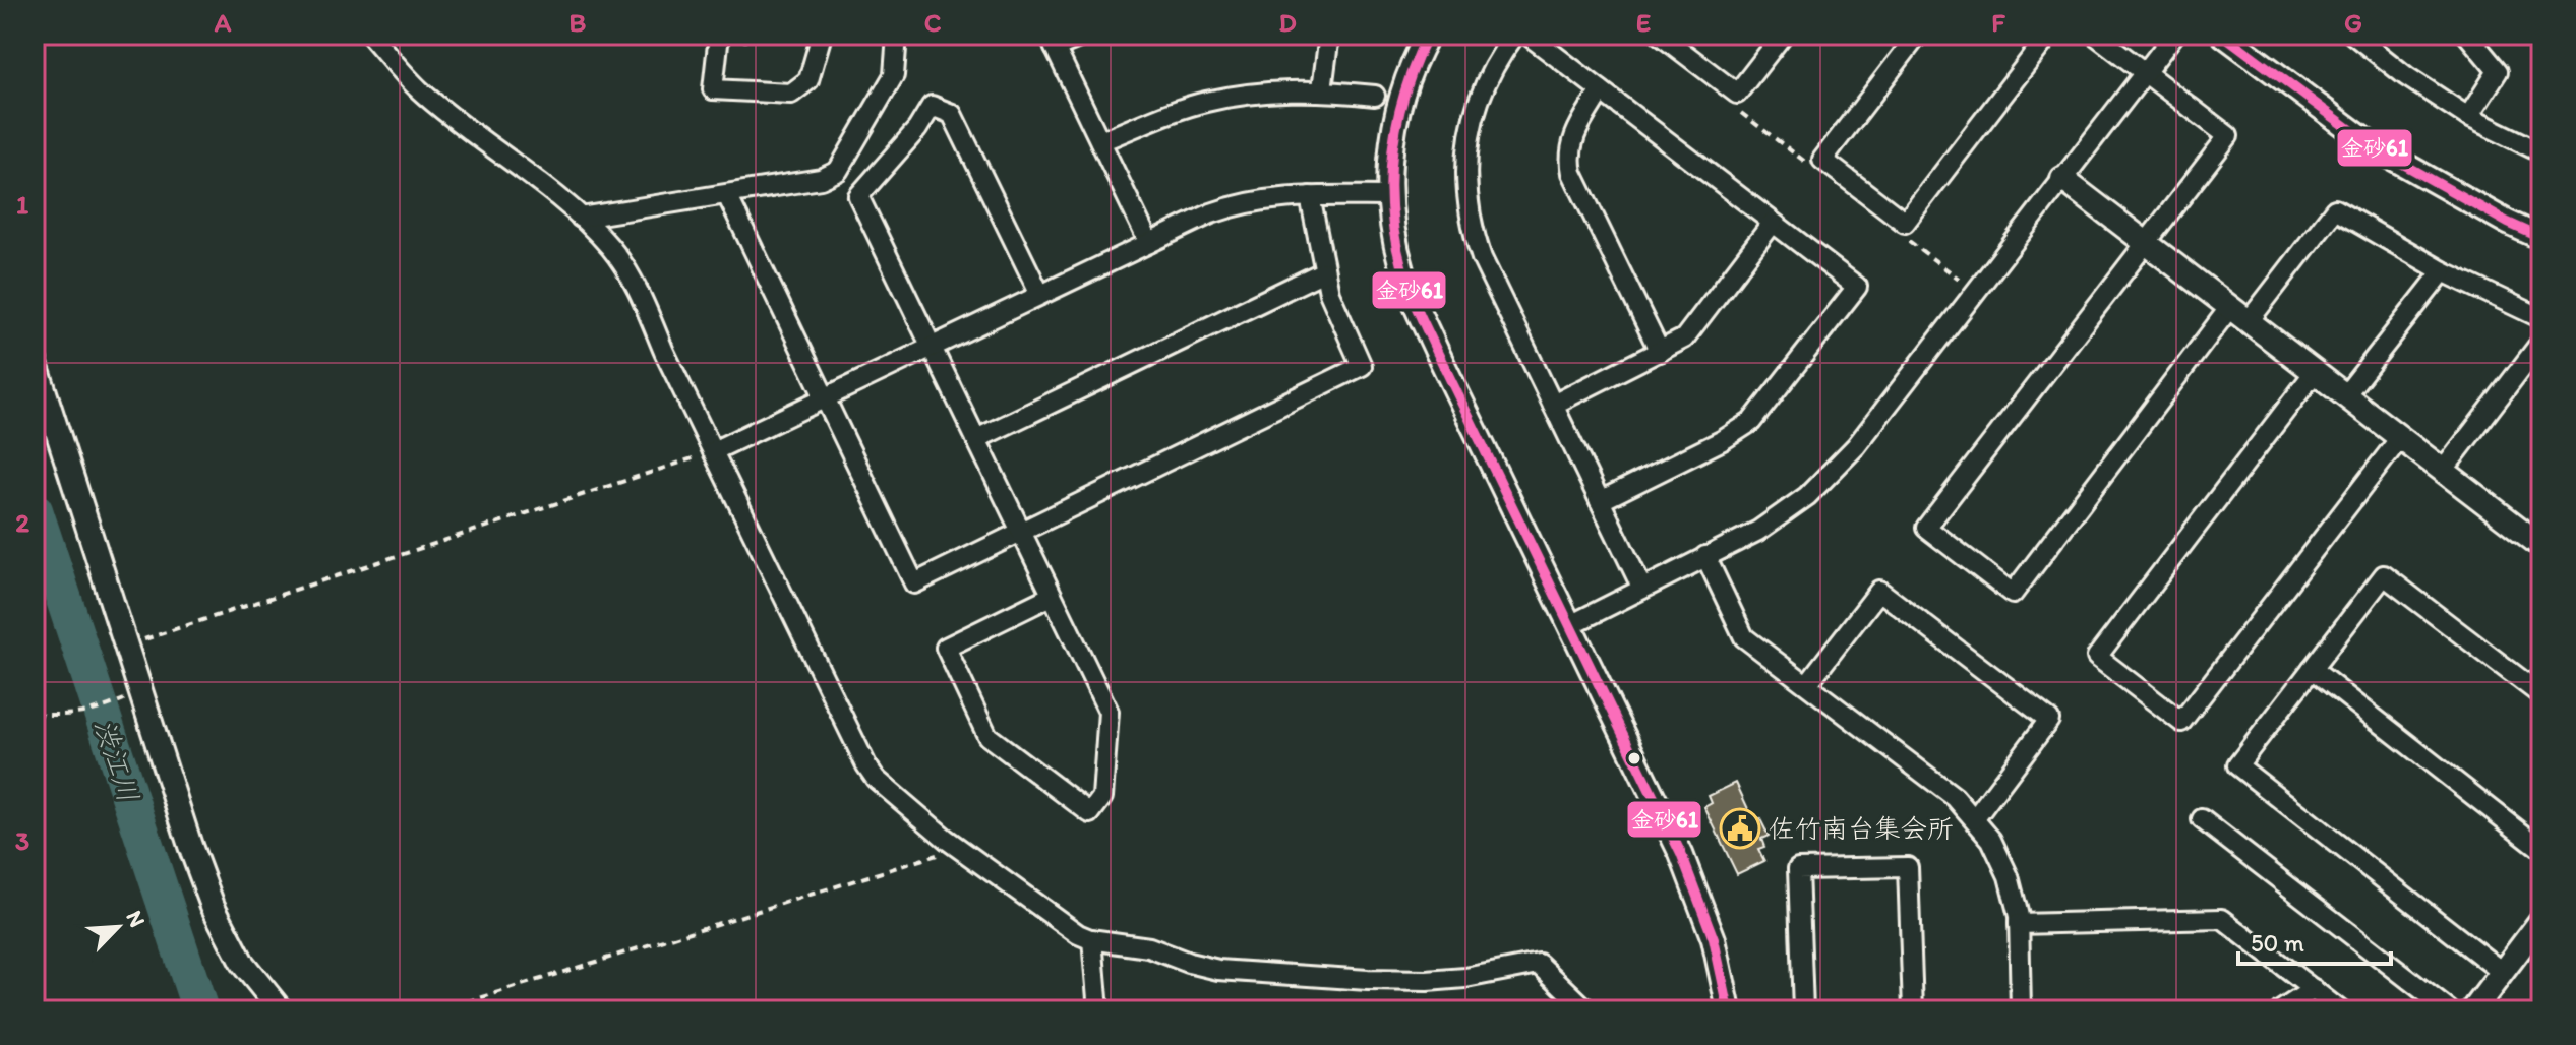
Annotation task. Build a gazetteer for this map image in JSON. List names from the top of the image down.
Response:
{
  "water": ["渋江川"],
  "places": {
    "public building": ["佐竹南台集会所"]
  },
  "lines": ["transit line 金砂61"],
  "scale_bar": "50 m",
  "north": "top right",
  "grid": {
    "columns": [
      "A",
      "B",
      "C",
      "D",
      "E",
      "F",
      "G"
    ],
    "rows": ["1", "2", "3"]
  }
}
